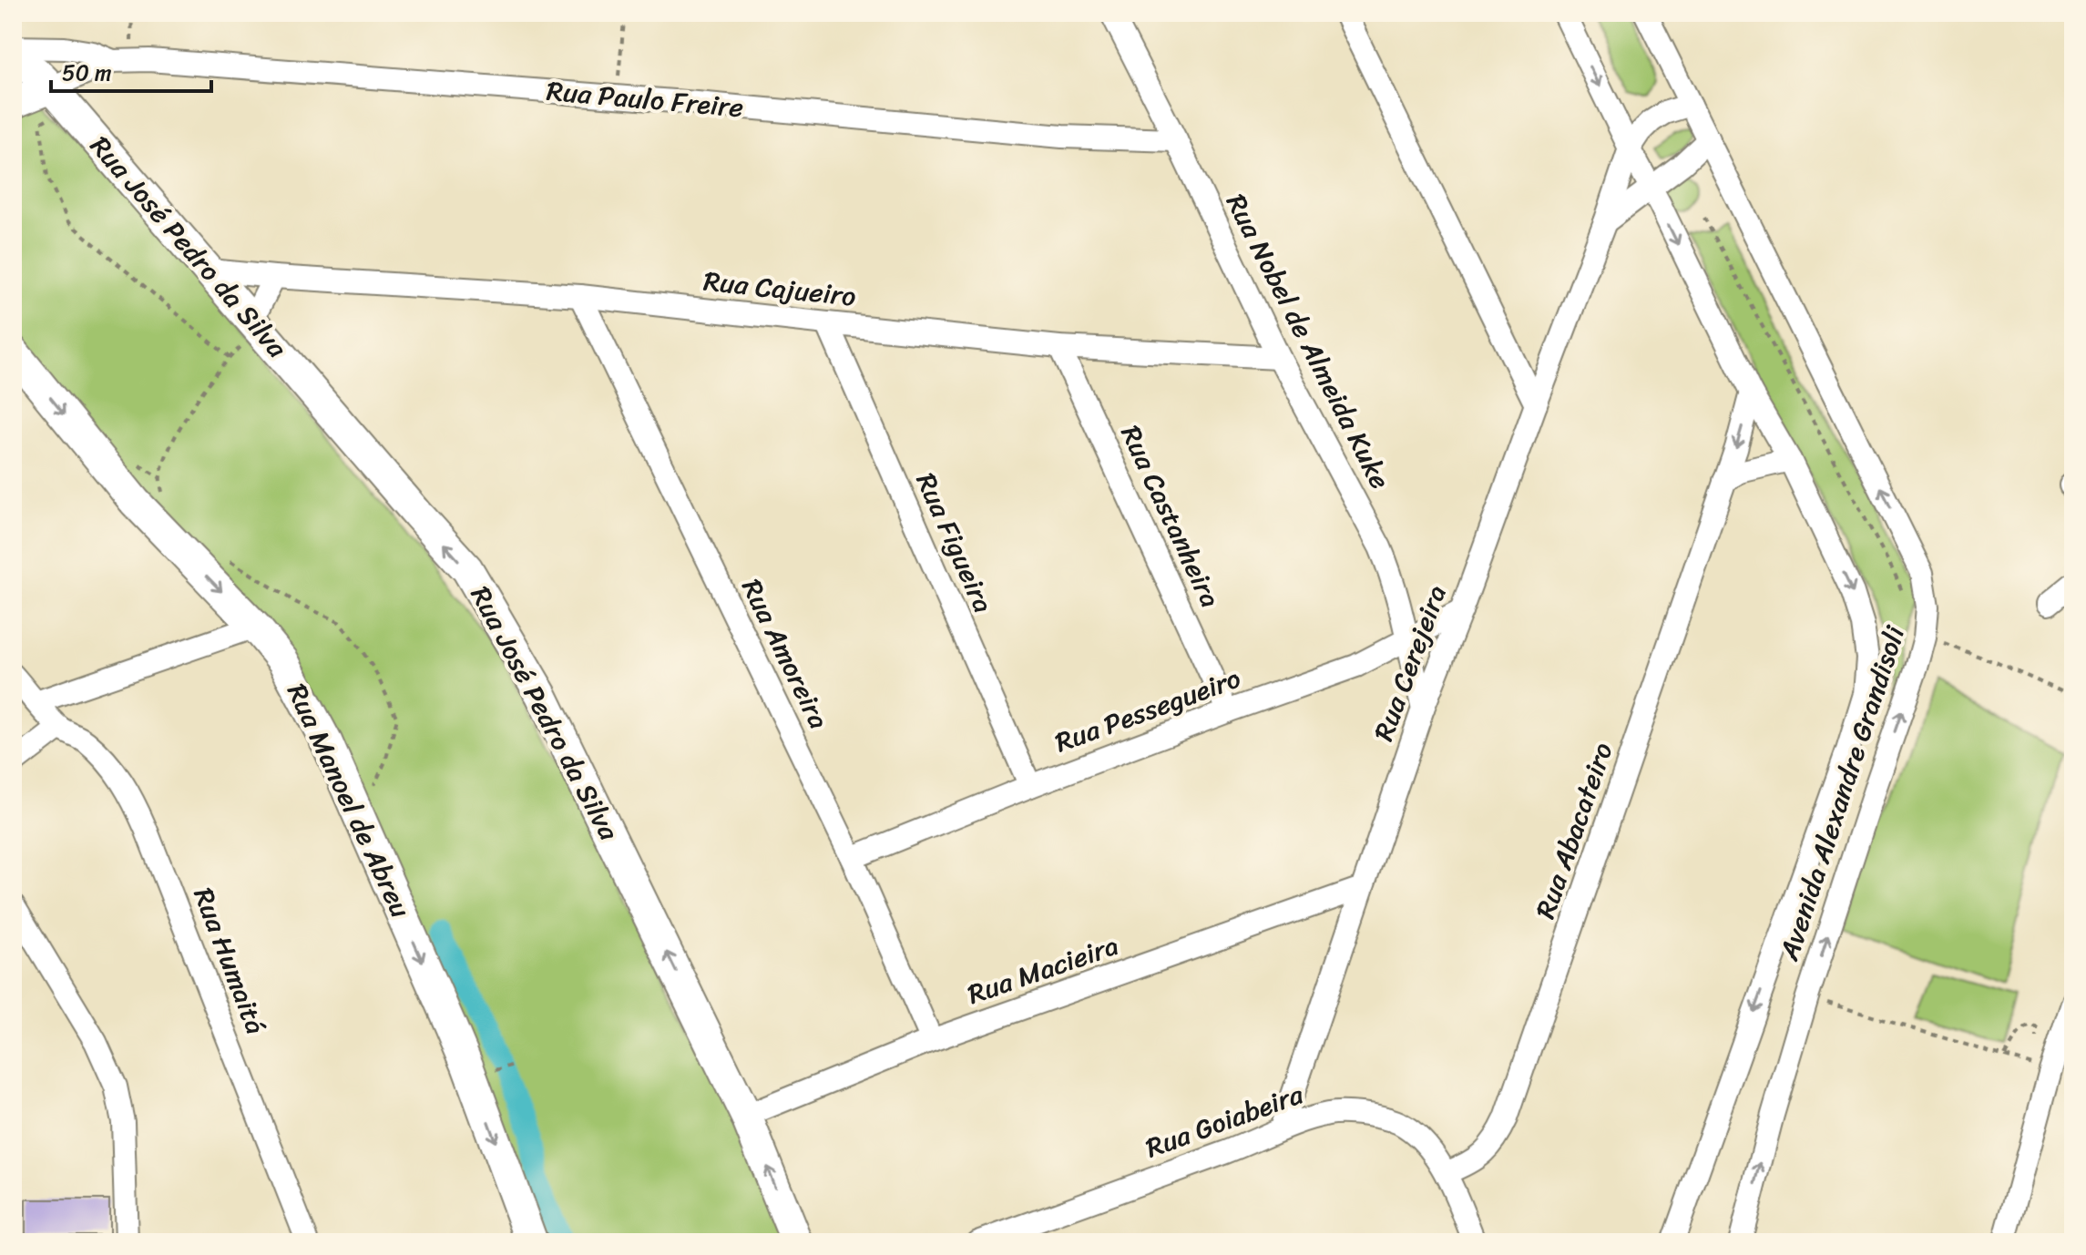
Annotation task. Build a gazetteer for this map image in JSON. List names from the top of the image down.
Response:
{
  "streets": {
    "main road": ["Rua Paulo Freire", "Rua José Pedro da Silva", "Rua Manoel de Abreu"],
    "street": [
      "Rua Cajueiro",
      "Rua Nobel de Almeida Kuke",
      "Rua Castanheira",
      "Rua Figueira",
      "Rua Amoreira",
      "Rua Cerejeira",
      "Rua Pessegueiro",
      "Avenida Alexandre Grandisoli",
      "Rua Abacateiro",
      "Rua Humaitá",
      "Rua Macieira",
      "Rua Goiabeira"
    ]
  },
  "crossings": [
    ["Rua Paulo Freire", "Rua José Pedro da Silva"],
    ["Rua Paulo Freire", "Rua Nobel de Almeida Kuke"],
    ["Rua José Pedro da Silva", "Rua Cajueiro"],
    ["Rua José Pedro da Silva", "Rua Macieira"],
    ["Rua Cajueiro", "Rua Nobel de Almeida Kuke"],
    ["Rua Cajueiro", "Rua Castanheira"],
    ["Rua Cajueiro", "Rua Figueira"],
    ["Rua Cajueiro", "Rua Amoreira"],
    ["Rua Nobel de Almeida Kuke", "Rua Cerejeira"],
    ["Rua Nobel de Almeida Kuke", "Rua Pessegueiro"],
    ["Rua Castanheira", "Rua Pessegueiro"],
    ["Rua Figueira", "Rua Pessegueiro"],
    ["Rua Amoreira", "Rua Pessegueiro"],
    ["Rua Amoreira", "Rua Macieira"],
    ["Rua Cerejeira", "Rua Pessegueiro"],
    ["Rua Cerejeira", "Avenida Alexandre Grandisoli"],
    ["Rua Cerejeira", "Rua Macieira"],
    ["Rua Cerejeira", "Rua Goiabeira"],
    ["Avenida Alexandre Grandisoli", "Rua Abacateiro"],
    ["Rua Abacateiro", "Rua Goiabeira"]
  ],
  "one_way": ["Rua José Pedro da Silva", "Rua Manoel de Abreu"],
  "scale_bar": "50 m"
}
